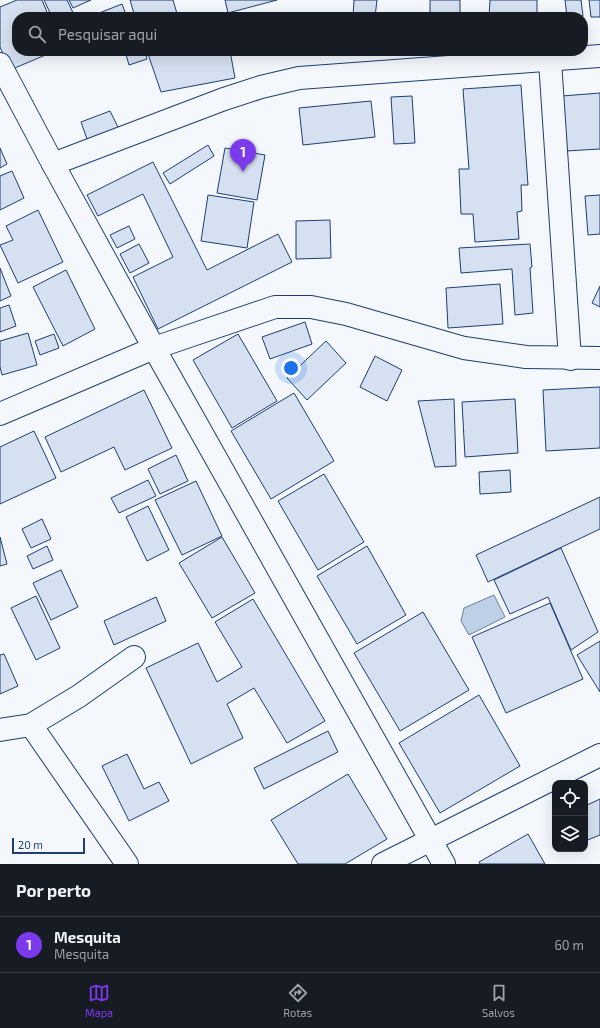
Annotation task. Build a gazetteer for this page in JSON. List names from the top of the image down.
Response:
{
  "scale_bar": "20 m",
  "page": {
    "search": "Pesquisar aqui",
    "pins": "1",
    "scale": "20 m",
    "heading": "Por perto",
    "list": [
      {
        "mark": "1",
        "name": "Mesquita",
        "note": "Mesquita",
        "value": "60 m"
      }
    ],
    "nav": ["Mapa", "Rotas", "Salvos"]
  }
}
